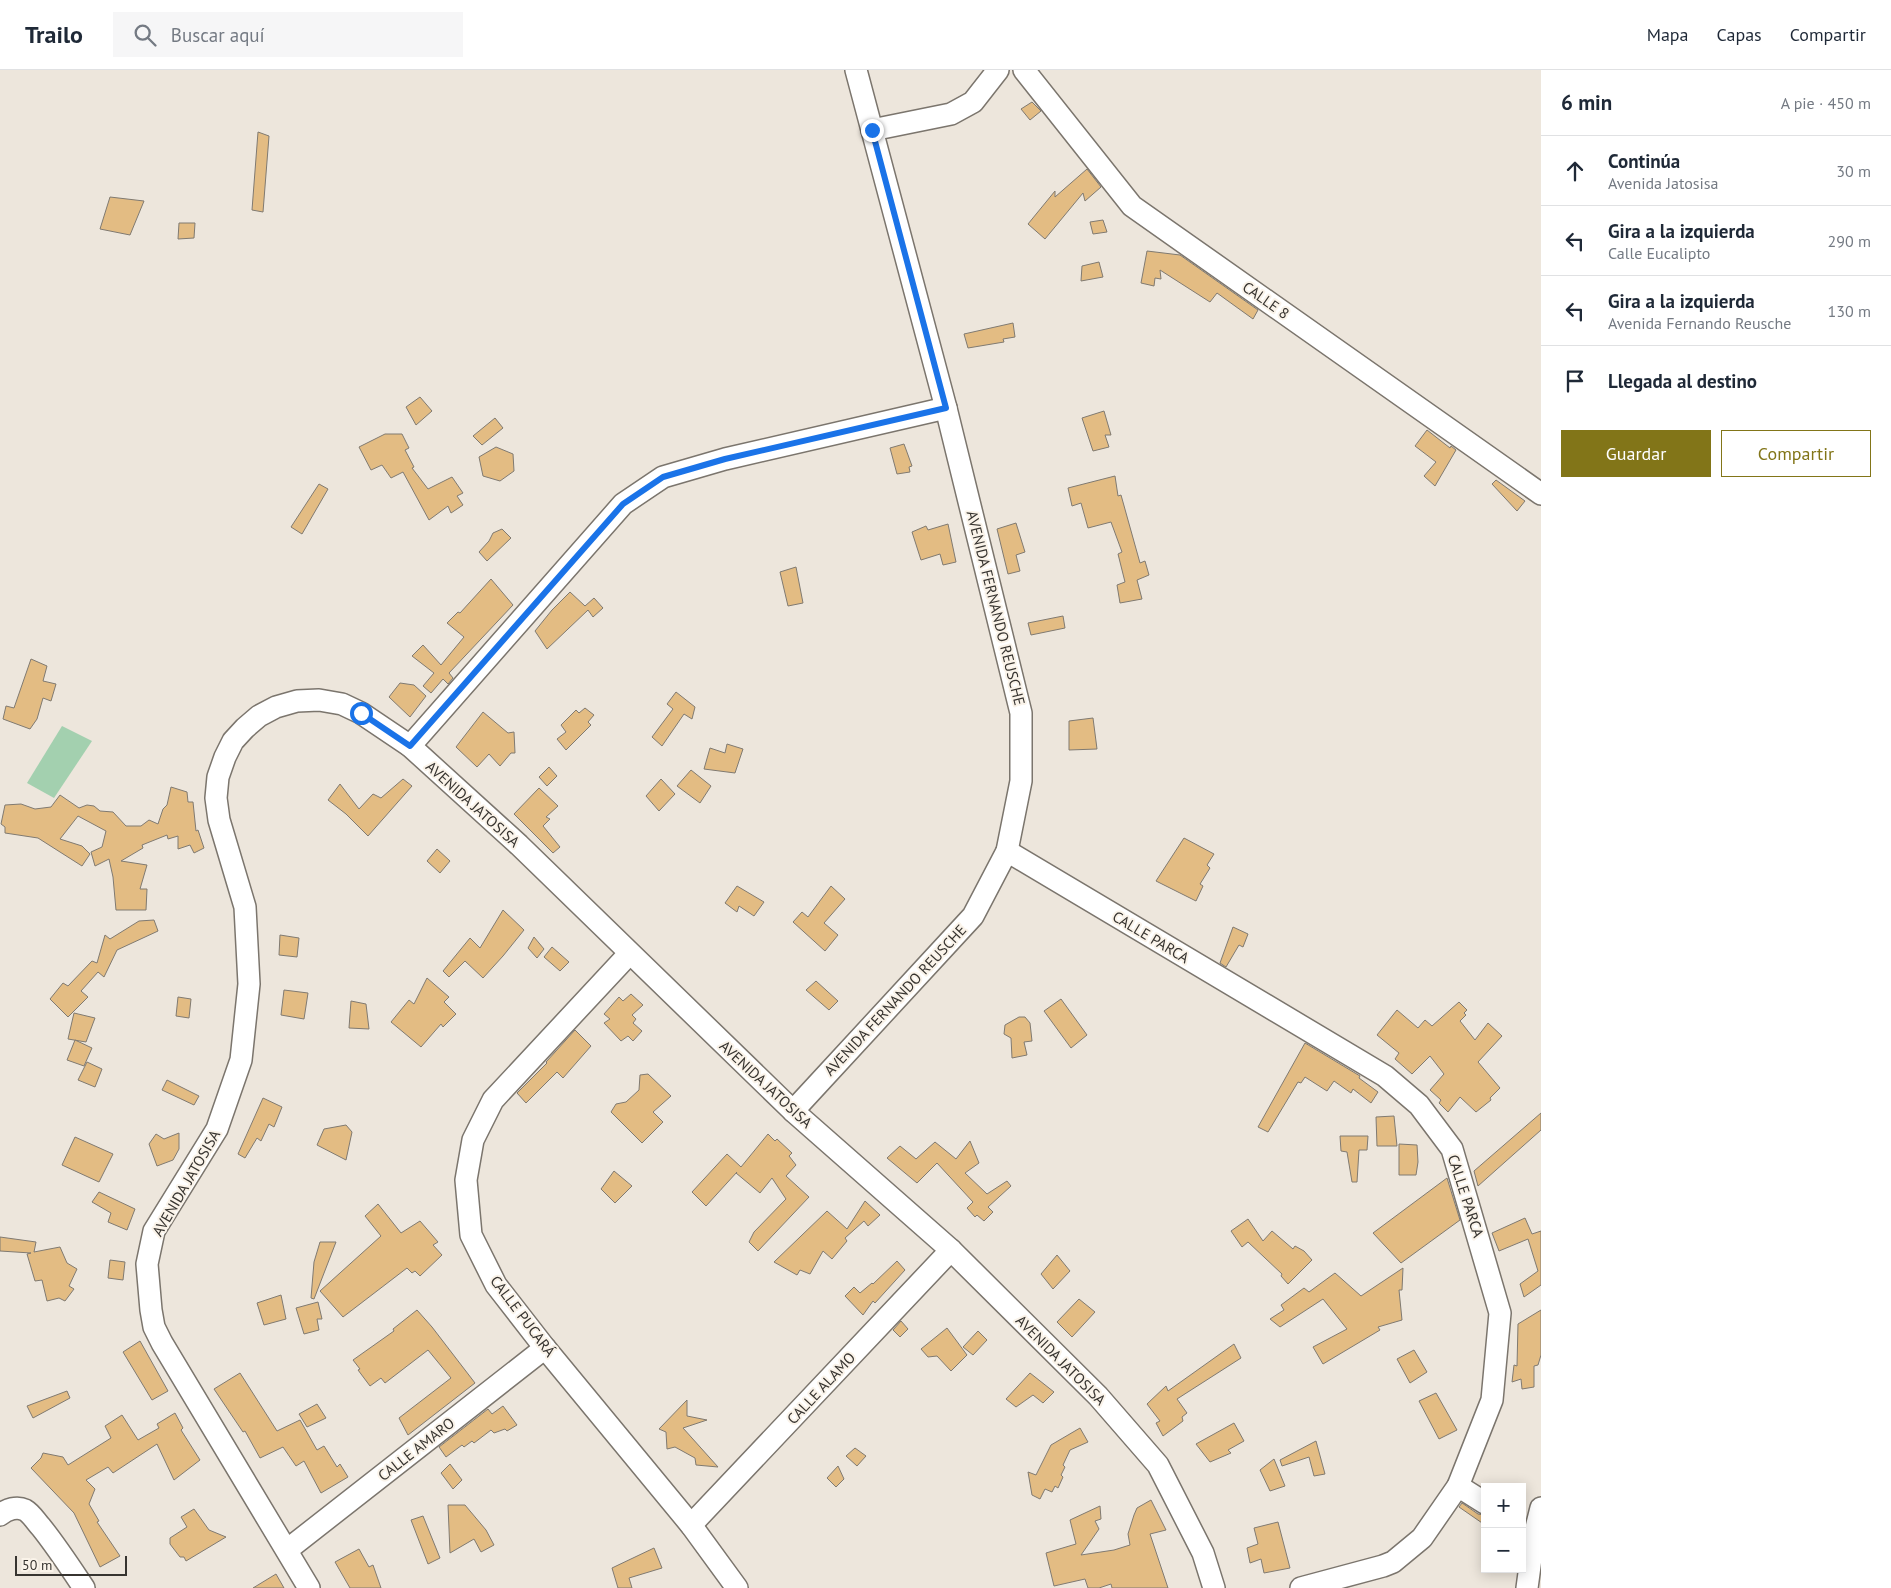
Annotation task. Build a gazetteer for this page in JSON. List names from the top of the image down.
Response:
{
  "streets": {
    "street": [
      "CALLE 8",
      "AVENIDA FERNANDO REUSCHE",
      "AVENIDA JATOSISA",
      "CALLE PARCA",
      "CALLE PUCARÁ",
      "CALLE ALAMO",
      "CALLE AMARO"
    ]
  },
  "crossings": [
    ["AVENIDA FERNANDO REUSCHE", "AVENIDA JATOSISA"],
    ["AVENIDA FERNANDO REUSCHE", "CALLE PARCA"],
    ["AVENIDA JATOSISA", "CALLE PUCARÁ"],
    ["AVENIDA JATOSISA", "CALLE ALAMO"],
    ["AVENIDA JATOSISA", "CALLE AMARO"],
    ["CALLE PUCARÁ", "CALLE ALAMO"],
    ["CALLE PUCARÁ", "CALLE AMARO"]
  ],
  "scale_bar": "50 m",
  "page": {
    "header": "Trailo",
    "search": "Buscar aquí",
    "nav": ["Mapa", "Capas", "Compartir"],
    "heading": ["6 min", "A pie · 450 m"],
    "list": [
      ["Continúa", "Avenida Jatosisa", "30 m"],
      ["Gira a la izquierda", "Calle Eucalipto", "290 m"],
      ["Gira a la izquierda", "Avenida Fernando Reusche", "130 m"],
      "Llegada al destino"
    ],
    "buttons": ["Guardar", "Compartir"],
    "map_buttons": ["+", "−"],
    "scale": "50 m"
  }
}
